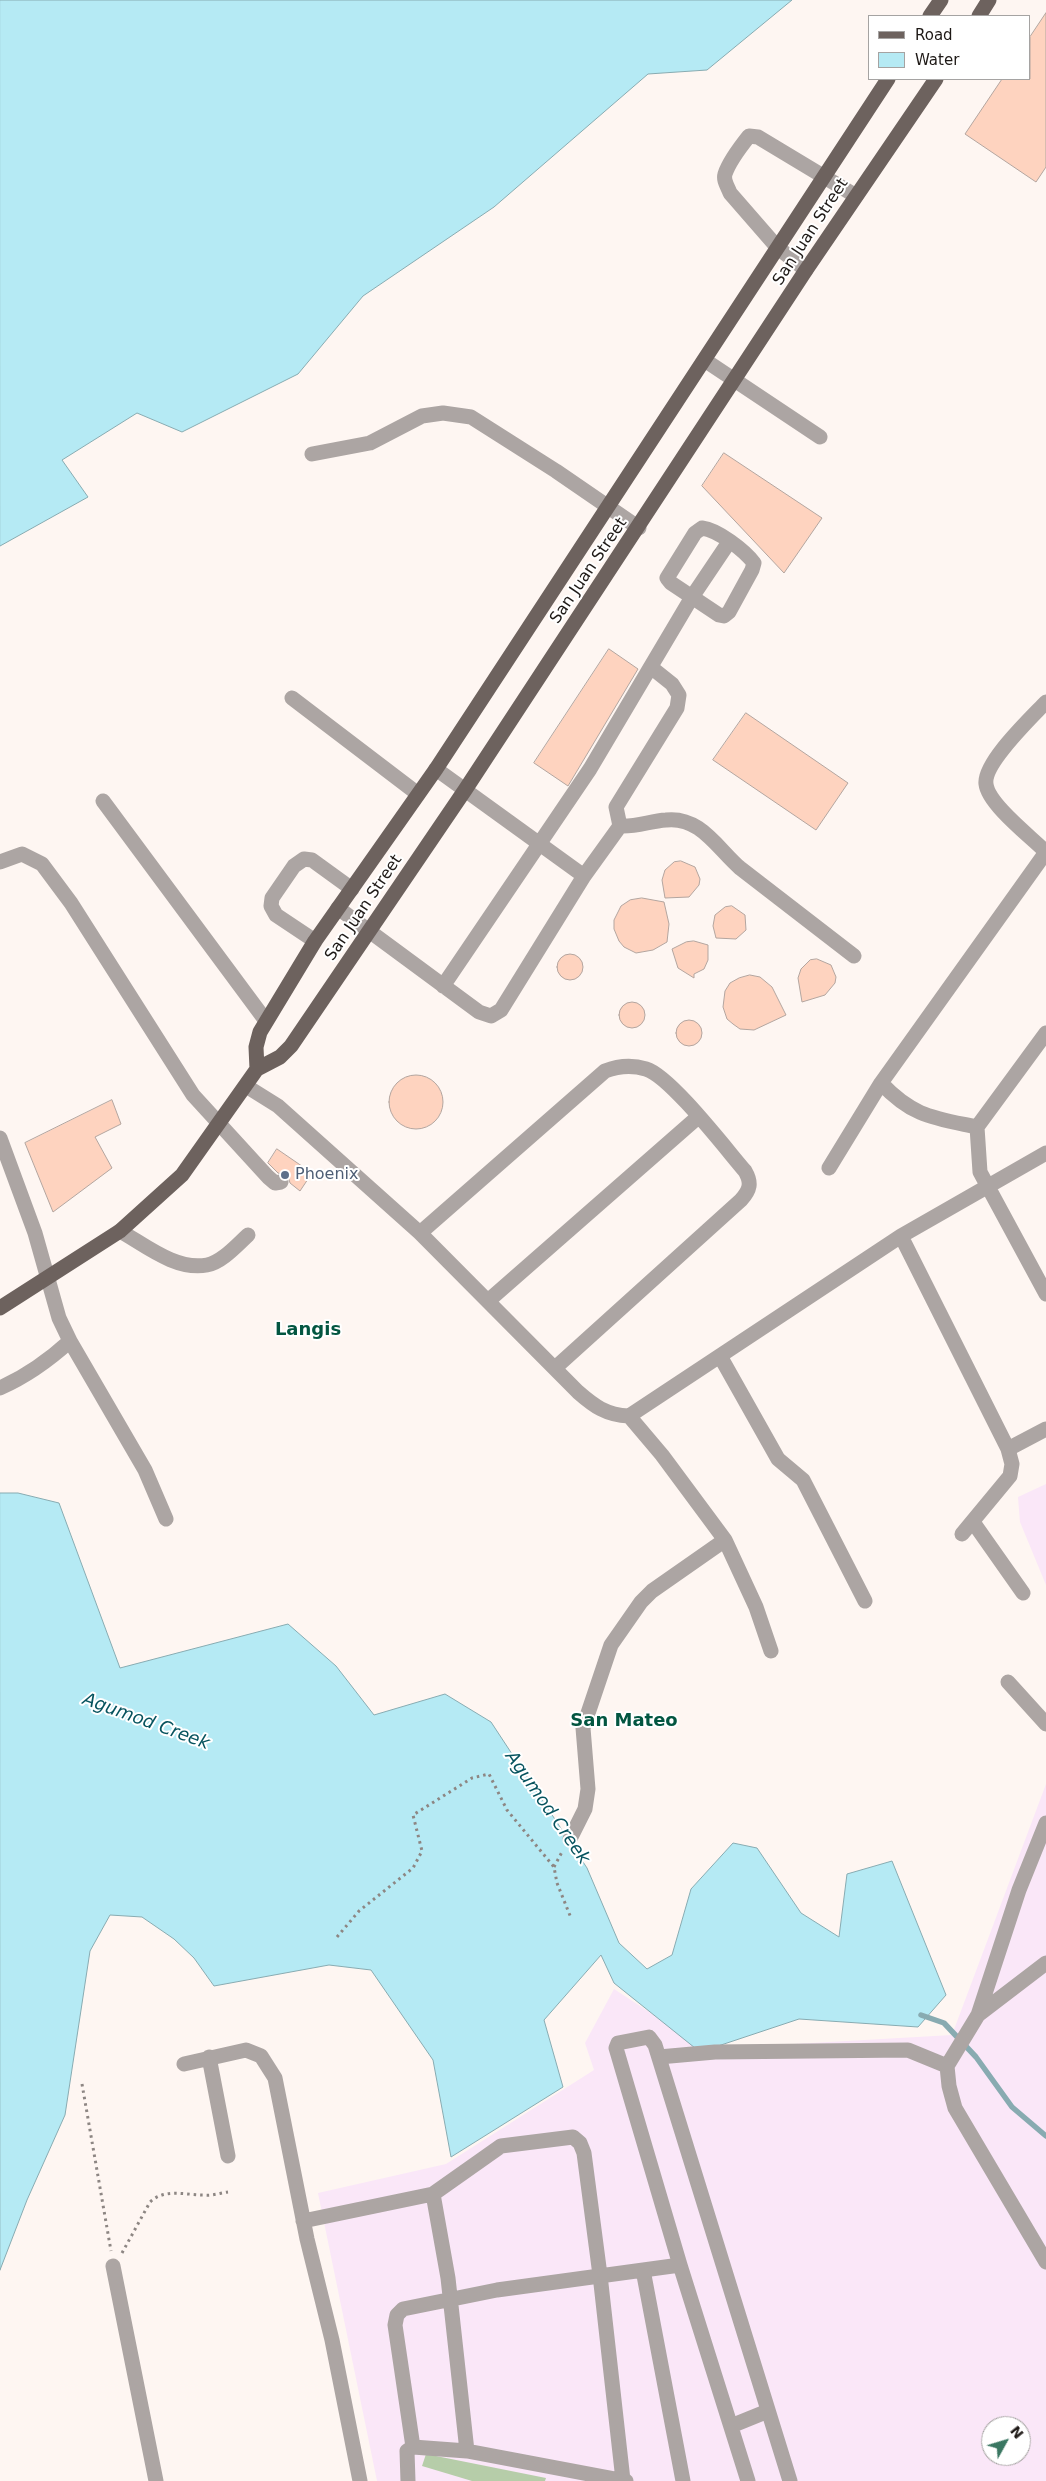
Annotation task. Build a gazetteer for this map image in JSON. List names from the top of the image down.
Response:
{
  "streets": {
    "main road": ["San Juan Street"]
  },
  "districts": ["Langis", "San Mateo"],
  "water": ["Agumod Creek"],
  "places": ["Phoenix"],
  "legend": ["Road", "Water"],
  "north": "top right"
}
